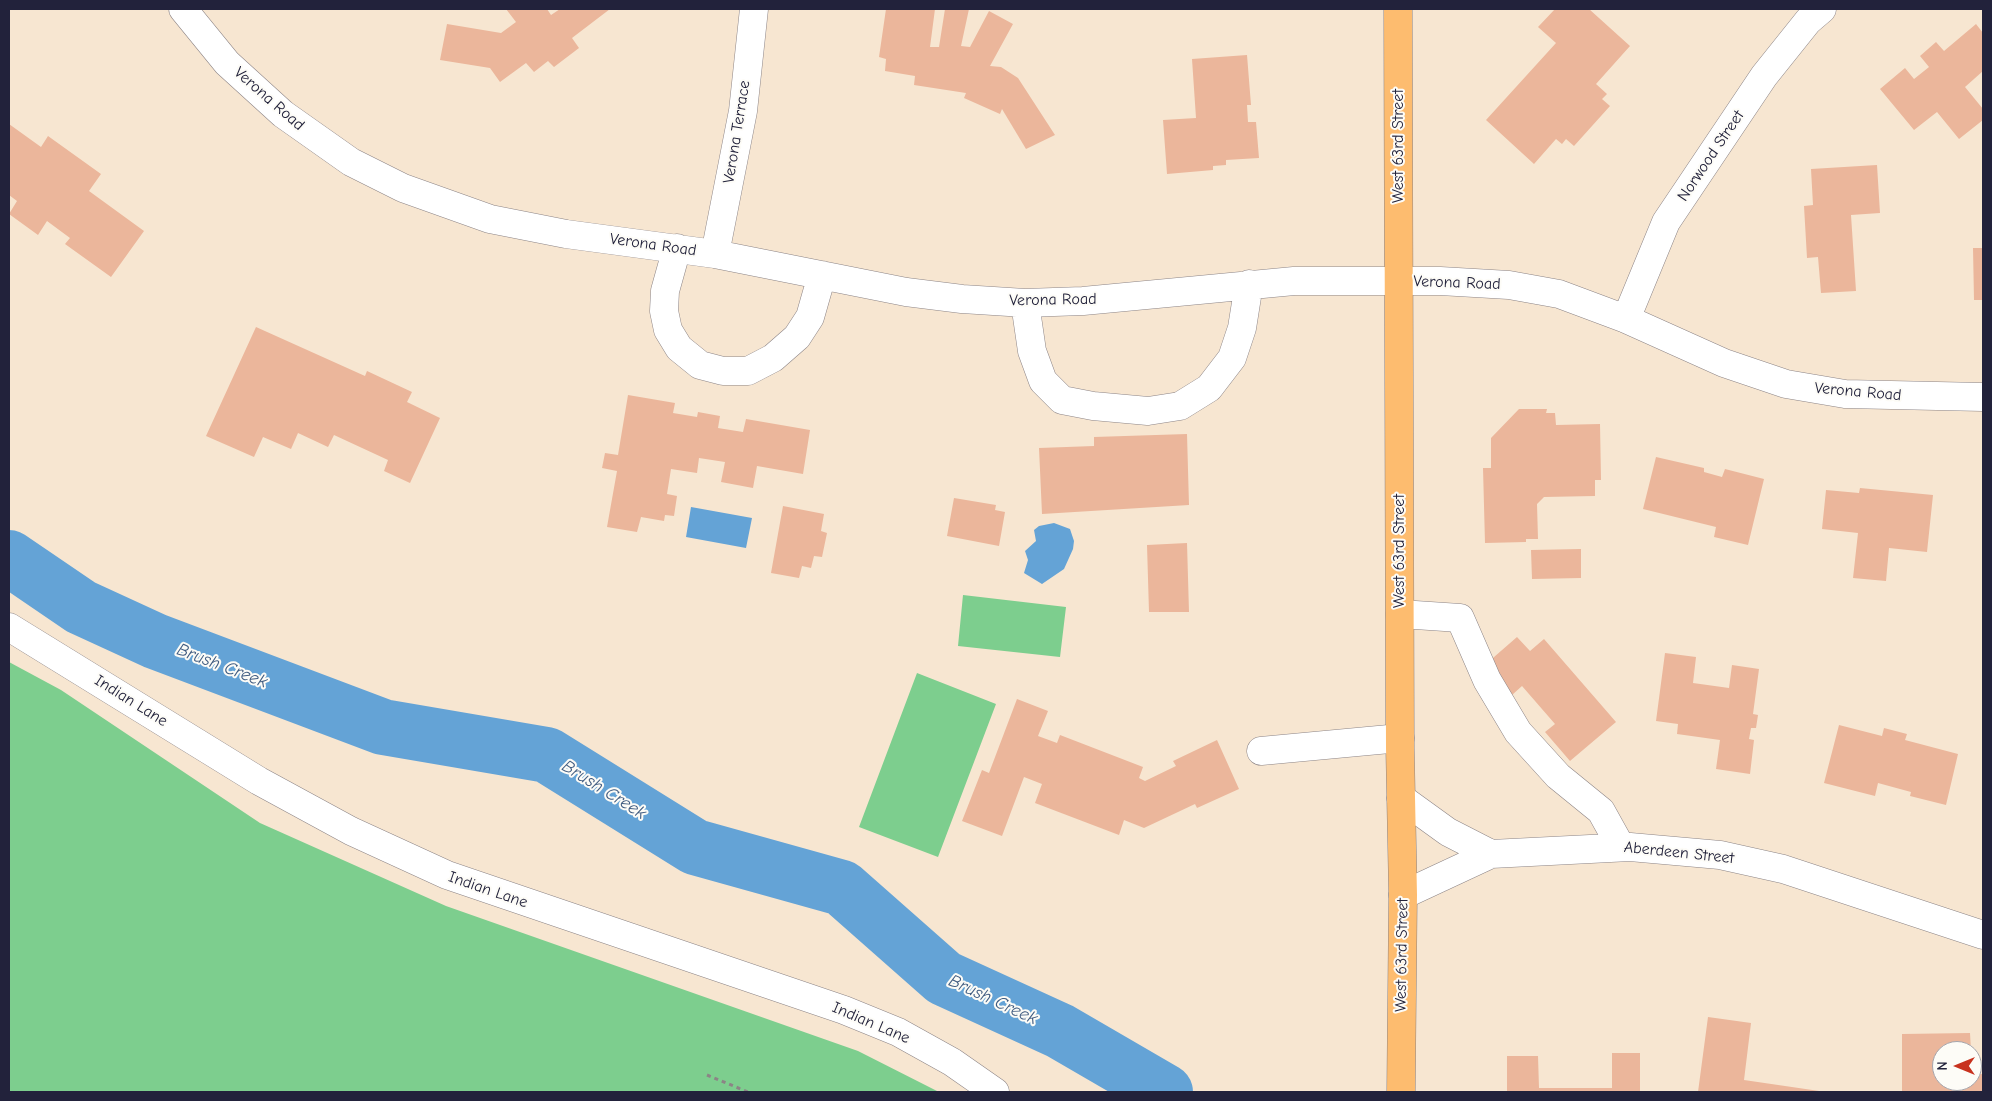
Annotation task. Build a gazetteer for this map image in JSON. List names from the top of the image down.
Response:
{
  "streets": {
    "main road": ["West 63rd Street"],
    "street": [
      "Verona Road",
      "Verona Terrace",
      "Norwood Street",
      "Indian Lane",
      "Aberdeen Street"
    ]
  },
  "crossings": [
    ["Verona Road", "Verona Terrace"],
    ["Verona Road", "West 63rd Street"],
    ["Verona Road", "Norwood Street"],
    ["West 63rd Street", "Aberdeen Street"]
  ],
  "water": ["Brush Creek"],
  "north": "left"
}
